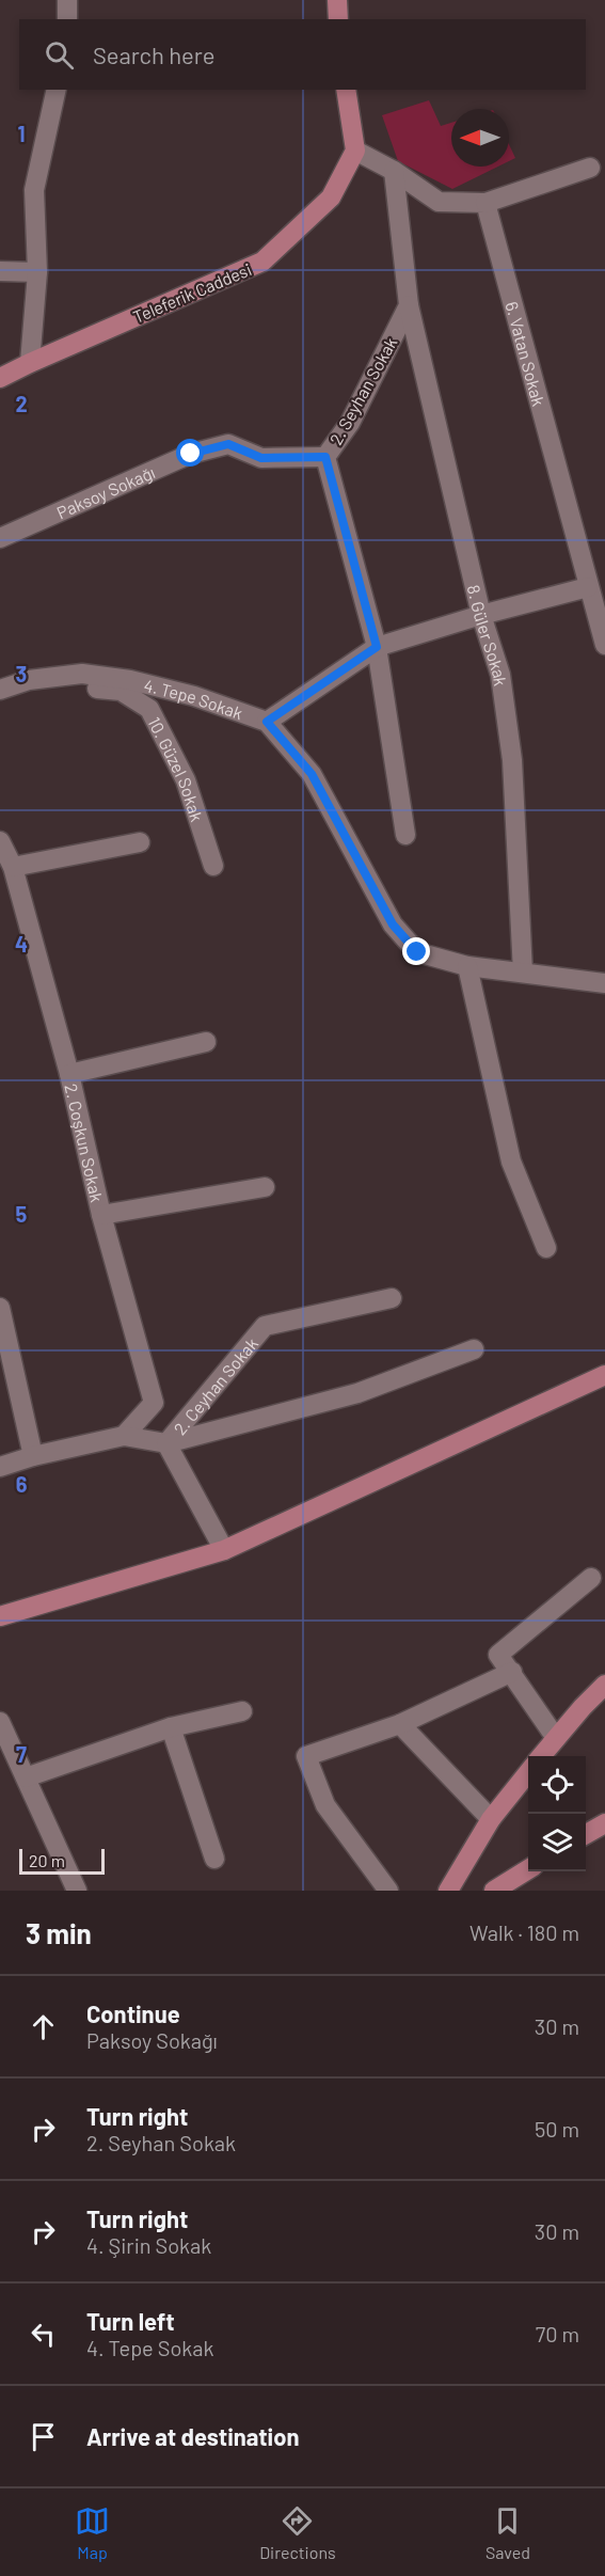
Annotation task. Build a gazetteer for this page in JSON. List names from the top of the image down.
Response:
{
  "streets": {
    "main road": ["Teleferik Caddesi"],
    "street": [
      "6. Vatan Sokak",
      "2. Seyhan Sokak",
      "Paksoy Sokağı",
      "8. Güler Sokak",
      "4. Tepe Sokak",
      "10. Güzel Sokak",
      "2. Coşkun Sokak",
      "2. Ceyhan Sokak"
    ]
  },
  "crossings": [
    ["2. Seyhan Sokak", "Paksoy Sokağı"],
    ["2. Seyhan Sokak", "8. Güler Sokak"],
    ["8. Güler Sokak", "4. Tepe Sokak"],
    ["2. Coşkun Sokak", "2. Ceyhan Sokak"]
  ],
  "scale_bar": "20 m",
  "north": "left",
  "page": {
    "search": "Search here",
    "scale": "20 m",
    "heading": ["3 min", "Walk · 180 m"],
    "list": [
      ["Continue", "Paksoy Sokağı", "30 m"],
      ["Turn right", "2. Seyhan Sokak", "50 m"],
      ["Turn right", "4. Şirin Sokak", "30 m"],
      ["Turn left", "4. Tepe Sokak", "70 m"],
      "Arrive at destination"
    ],
    "nav": ["Map", "Directions", "Saved"]
  },
  "grid": {
    "rows": [
      "1",
      "2",
      "3",
      "4",
      "5",
      "6",
      "7"
    ]
  }
}
